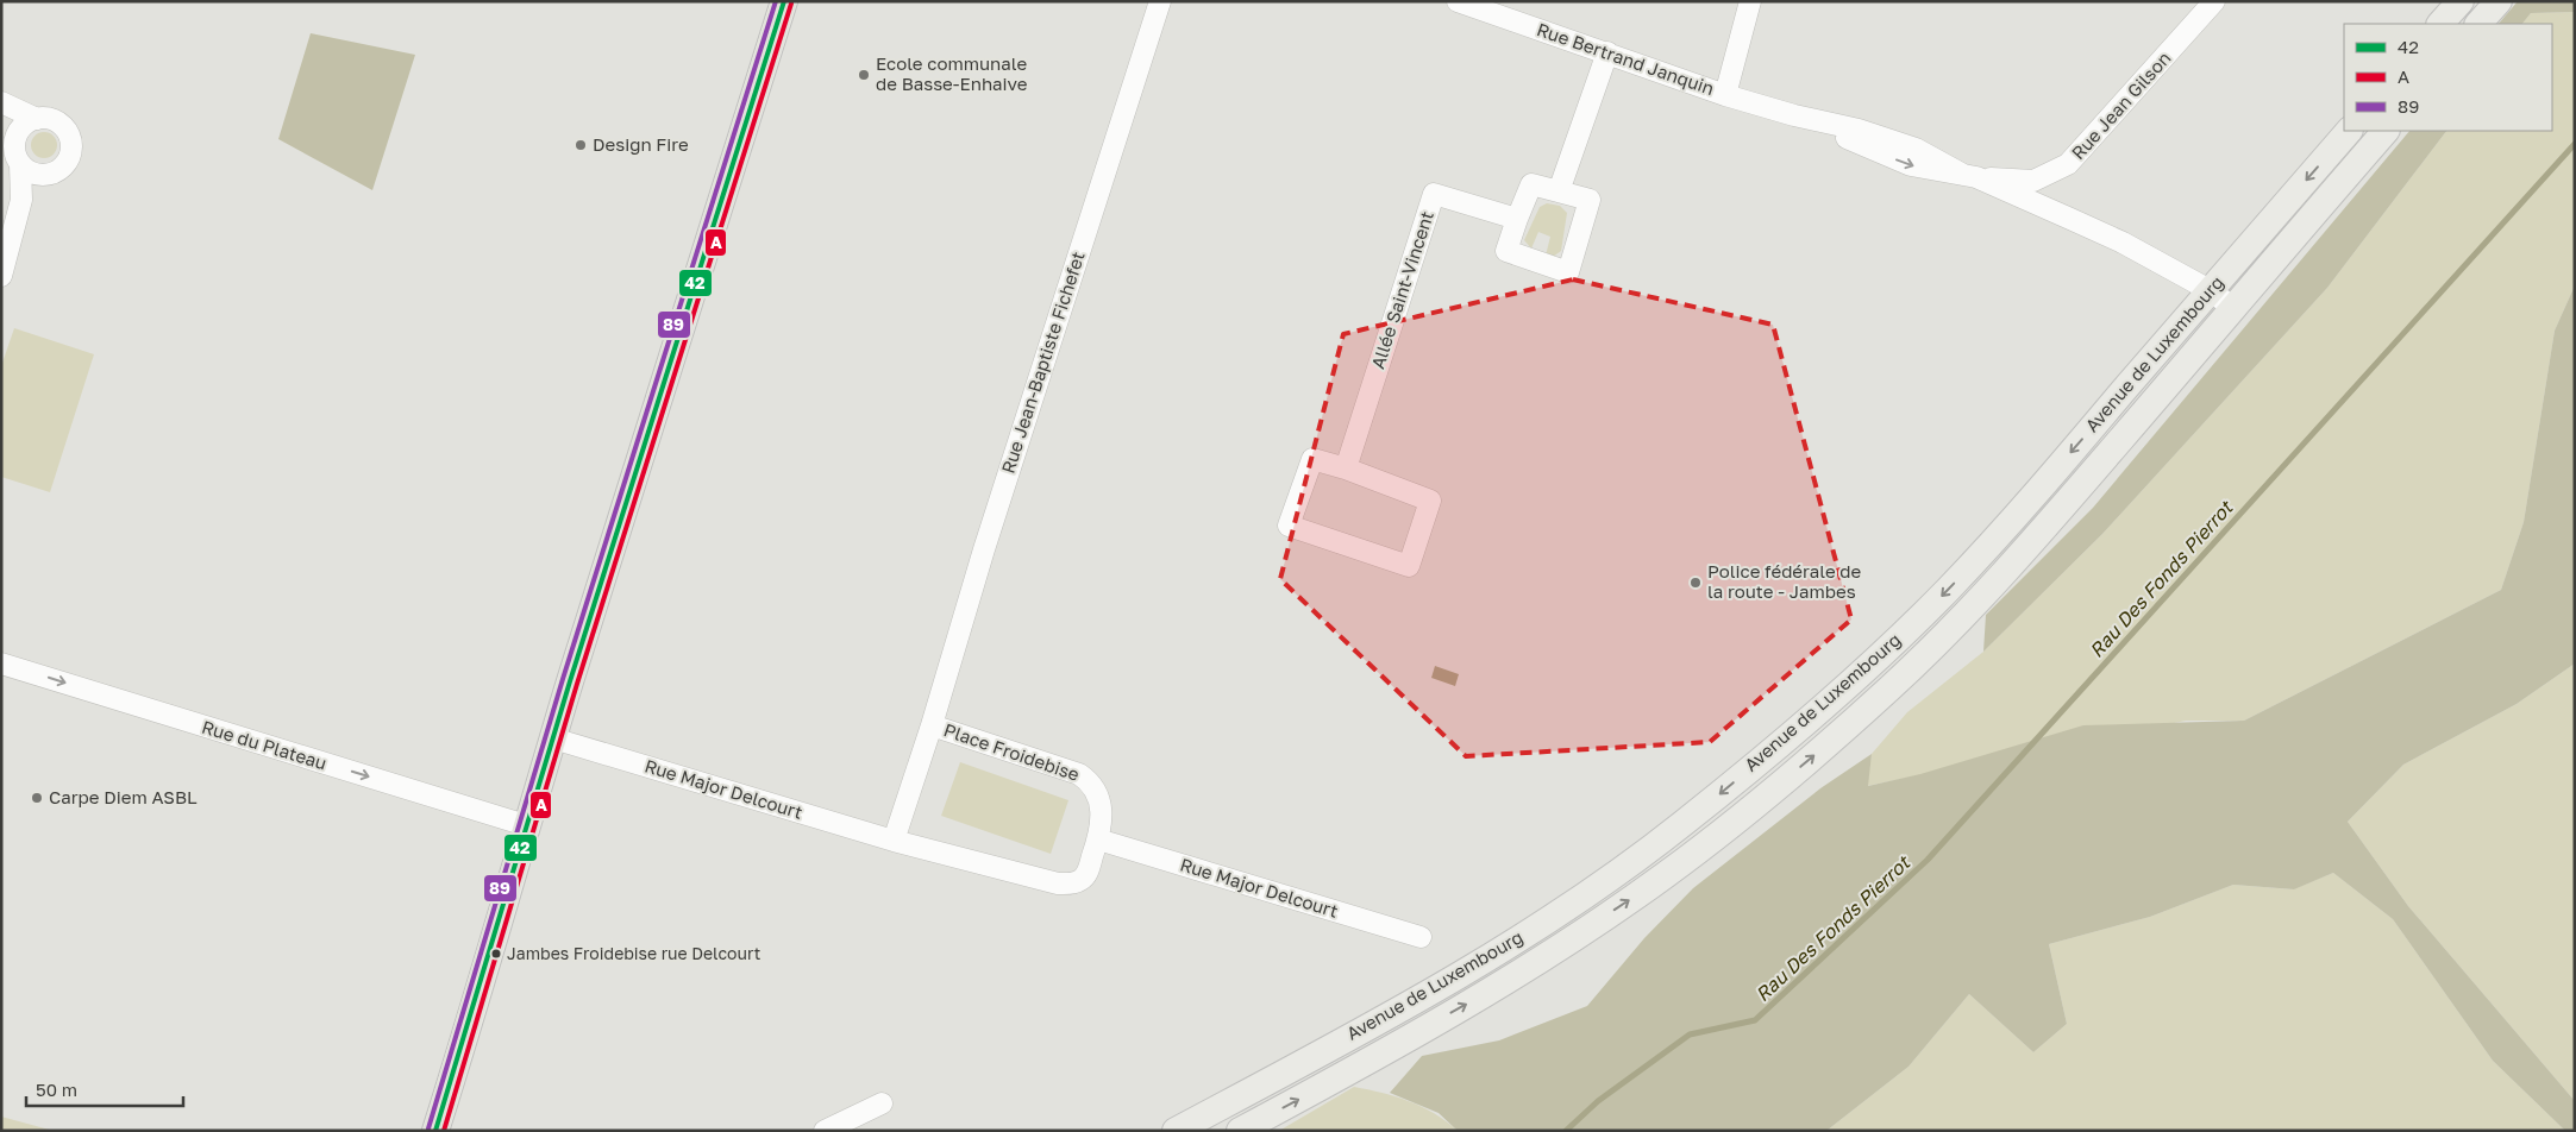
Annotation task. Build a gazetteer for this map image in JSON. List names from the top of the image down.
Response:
{
  "streets": {
    "main road": ["Avenue de Luxembourg"],
    "street": [
      "Rue Bertrand Janquin",
      "Rue Jean Gilson",
      "Allée Saint-Vincent",
      "Rue Jean-Baptiste Fichefet",
      "Rue du Plateau",
      "Place Froidebise",
      "Rue Major Delcourt"
    ]
  },
  "crossings": [
    ["Rue Bertrand Janquin", "Rue Jean Gilson"],
    ["Rue Bertrand Janquin", "Avenue de Luxembourg"],
    ["Rue Jean-Baptiste Fichefet", "Place Froidebise"],
    ["Place Froidebise", "Rue Major Delcourt"]
  ],
  "one_way": ["Rue du Plateau"],
  "water": ["Rau Des Fonds Pierrot"],
  "places": [
    "Ecole communale de Basse-Enhaive",
    "Design Fire",
    "Police fédérale de la route - Jambes",
    "Carpe Diem ASBL",
    "Jambes Froidebise rue Delcourt"
  ],
  "lines": ["transit line 42", "transit line 89", "transit line A"],
  "legend": ["42", "A", "89"],
  "scale_bar": "50 m"
}
